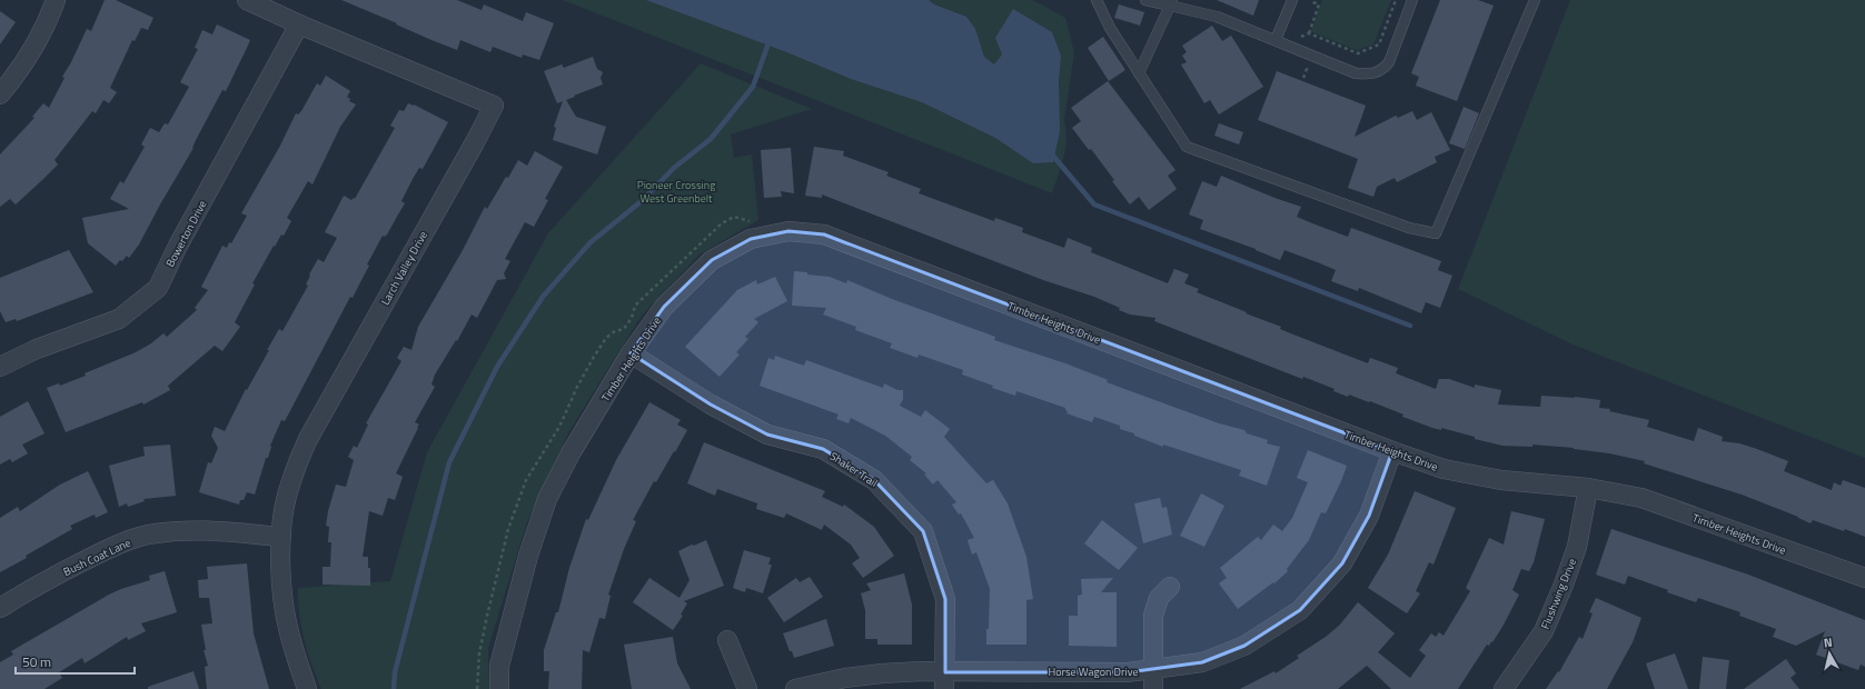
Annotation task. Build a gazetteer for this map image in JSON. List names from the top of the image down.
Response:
{
  "streets": {
    "street": [
      "Bowerton Drive",
      "Larch Valley Drive",
      "Timber Heights Drive",
      "Shaker Trail",
      "Bush Coat Lane",
      "Flushwing Drive",
      "Horse Wagon Drive"
    ]
  },
  "crossings": [
    ["Bowerton Drive", "Larch Valley Drive"],
    ["Larch Valley Drive", "Bush Coat Lane"],
    ["Timber Heights Drive", "Shaker Trail"],
    ["Timber Heights Drive", "Flushwing Drive"],
    ["Timber Heights Drive", "Horse Wagon Drive"],
    ["Shaker Trail", "Horse Wagon Drive"]
  ],
  "parks": ["Pioneer Crossing West Greenbelt"],
  "scale_bar": "50 m",
  "north": "top"
}
